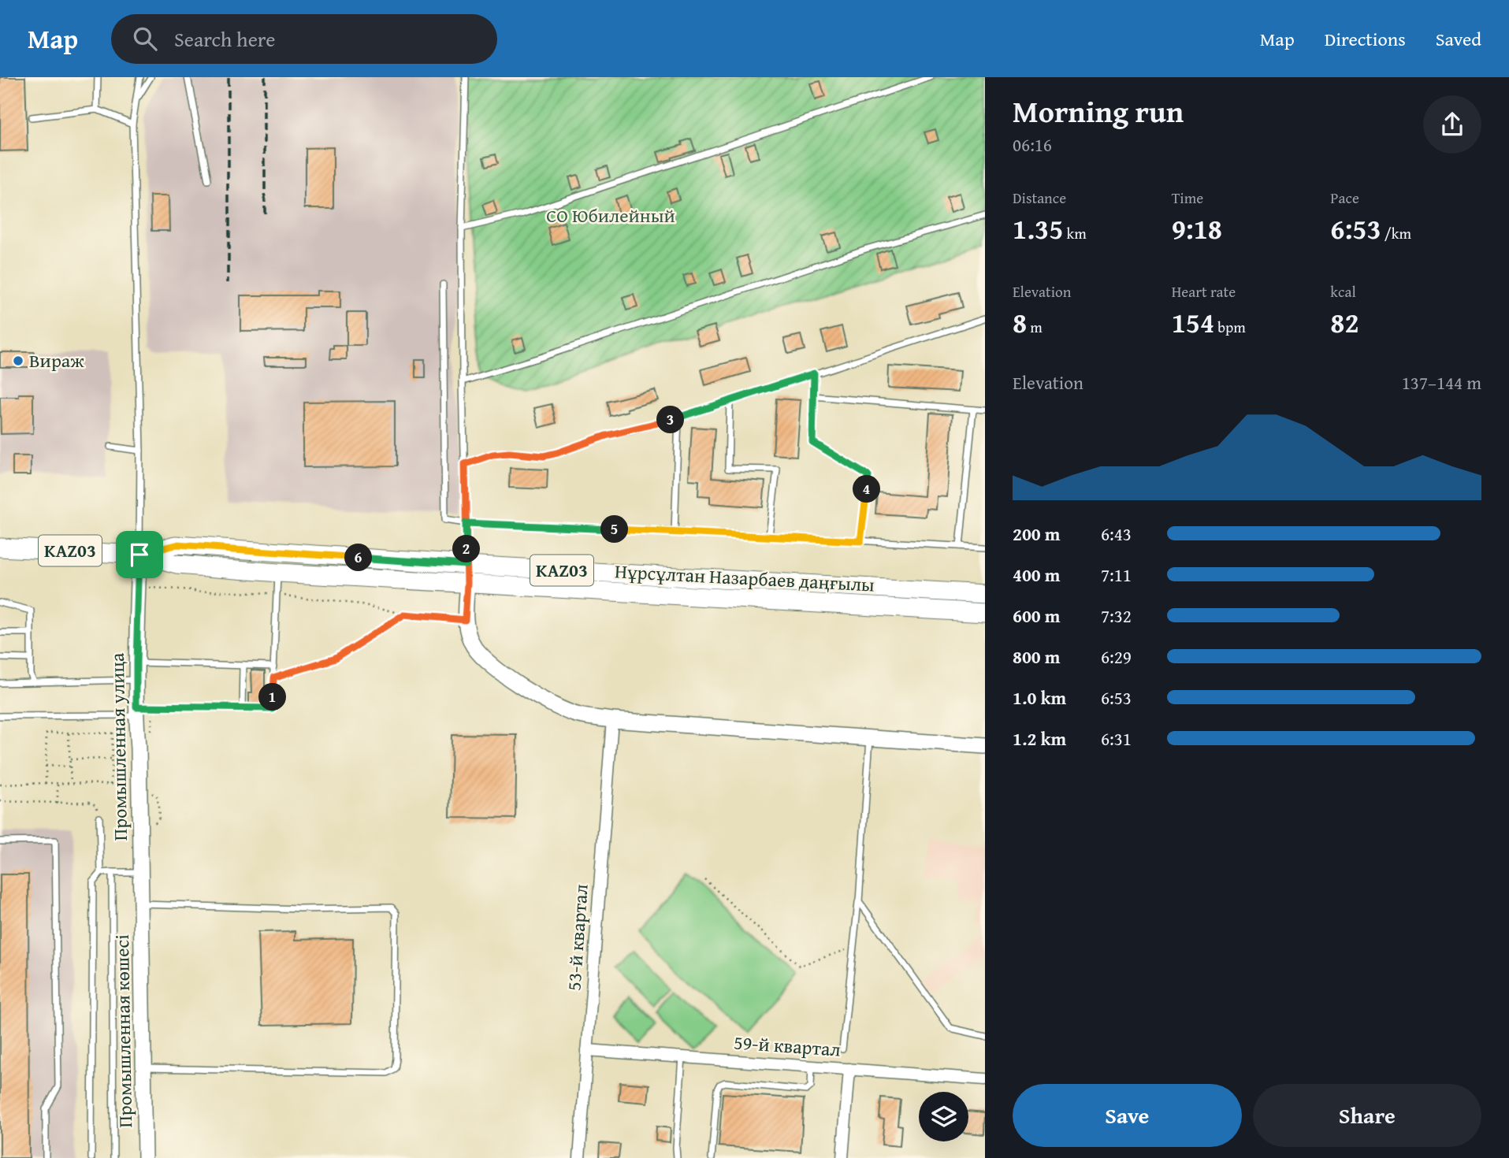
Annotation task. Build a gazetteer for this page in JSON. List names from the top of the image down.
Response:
{
  "streets": {
    "main road": ["KАZ03", "Нұрсұлтан Назарбаев даңғылы"],
    "street": [
      "Промышленная улица",
      "53-й квартал",
      "Промышленная көшесі",
      "59-й квартал"
    ]
  },
  "crossings": [
    ["Нұрсұлтан Назарбаев даңғылы", "Промышленная улица"],
    ["Промышленная улица", "Промышленная көшесі"],
    ["53-й квартал", "59-й квартал"]
  ],
  "parks": ["СО Юбилейный"],
  "places": ["Вираж"],
  "page": {
    "header": "Map",
    "search": "Search here",
    "nav": ["Map", "Directions", "Saved"],
    "heading": ["Morning run", "06:16"],
    "stats": [
      ["Distance", "1.35 km"],
      ["Time", "9:18"],
      ["Pace", "6:53 /km"],
      ["Elevation", "8 m"],
      ["Heart rate", "154 bpm"],
      ["kcal", "82"]
    ],
    "chart": ["Elevation", "137–144 m"],
    "pins": [
      "3",
      "4",
      "5",
      "2",
      "6",
      "1"
    ],
    "list": [
      {
        "name": "200 m",
        "note": "6:43"
      },
      {
        "name": "400 m",
        "note": "7:11"
      },
      {
        "name": "600 m",
        "note": "7:32"
      },
      {
        "name": "800 m",
        "note": "6:29"
      },
      {
        "name": "1.0 km",
        "note": "6:53"
      },
      {
        "name": "1.2 km",
        "note": "6:31"
      }
    ],
    "buttons": ["Save", "Share"]
  }
}
